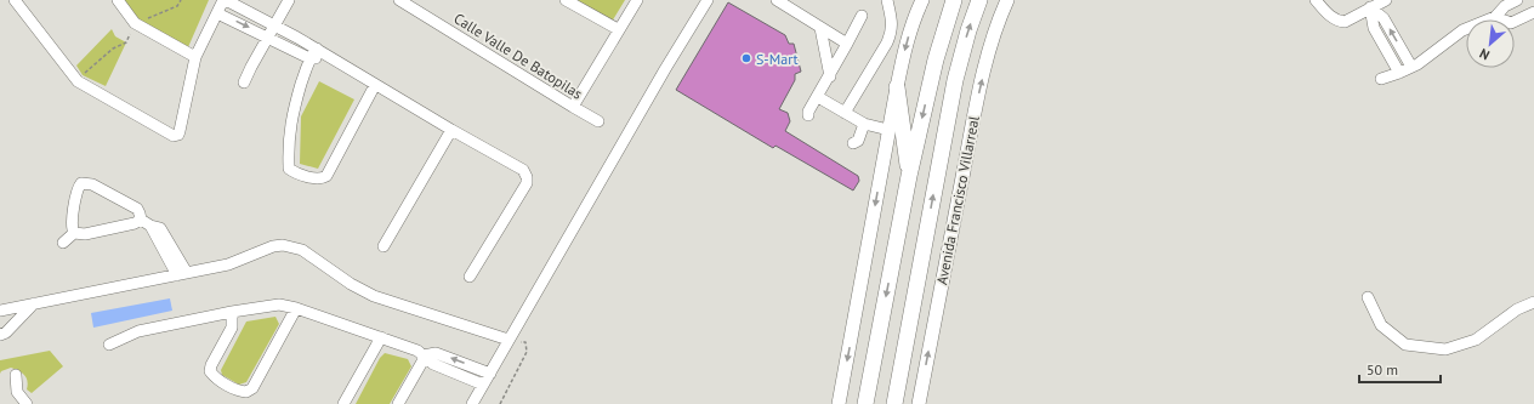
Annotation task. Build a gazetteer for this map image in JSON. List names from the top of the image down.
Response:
{
  "streets": {
    "highway": ["Avenida Francisco Villarreal"],
    "street": ["Calle Valle De Batopilas"]
  },
  "places": ["S-Mart"],
  "scale_bar": "50 m",
  "north": "bottom left"
}
